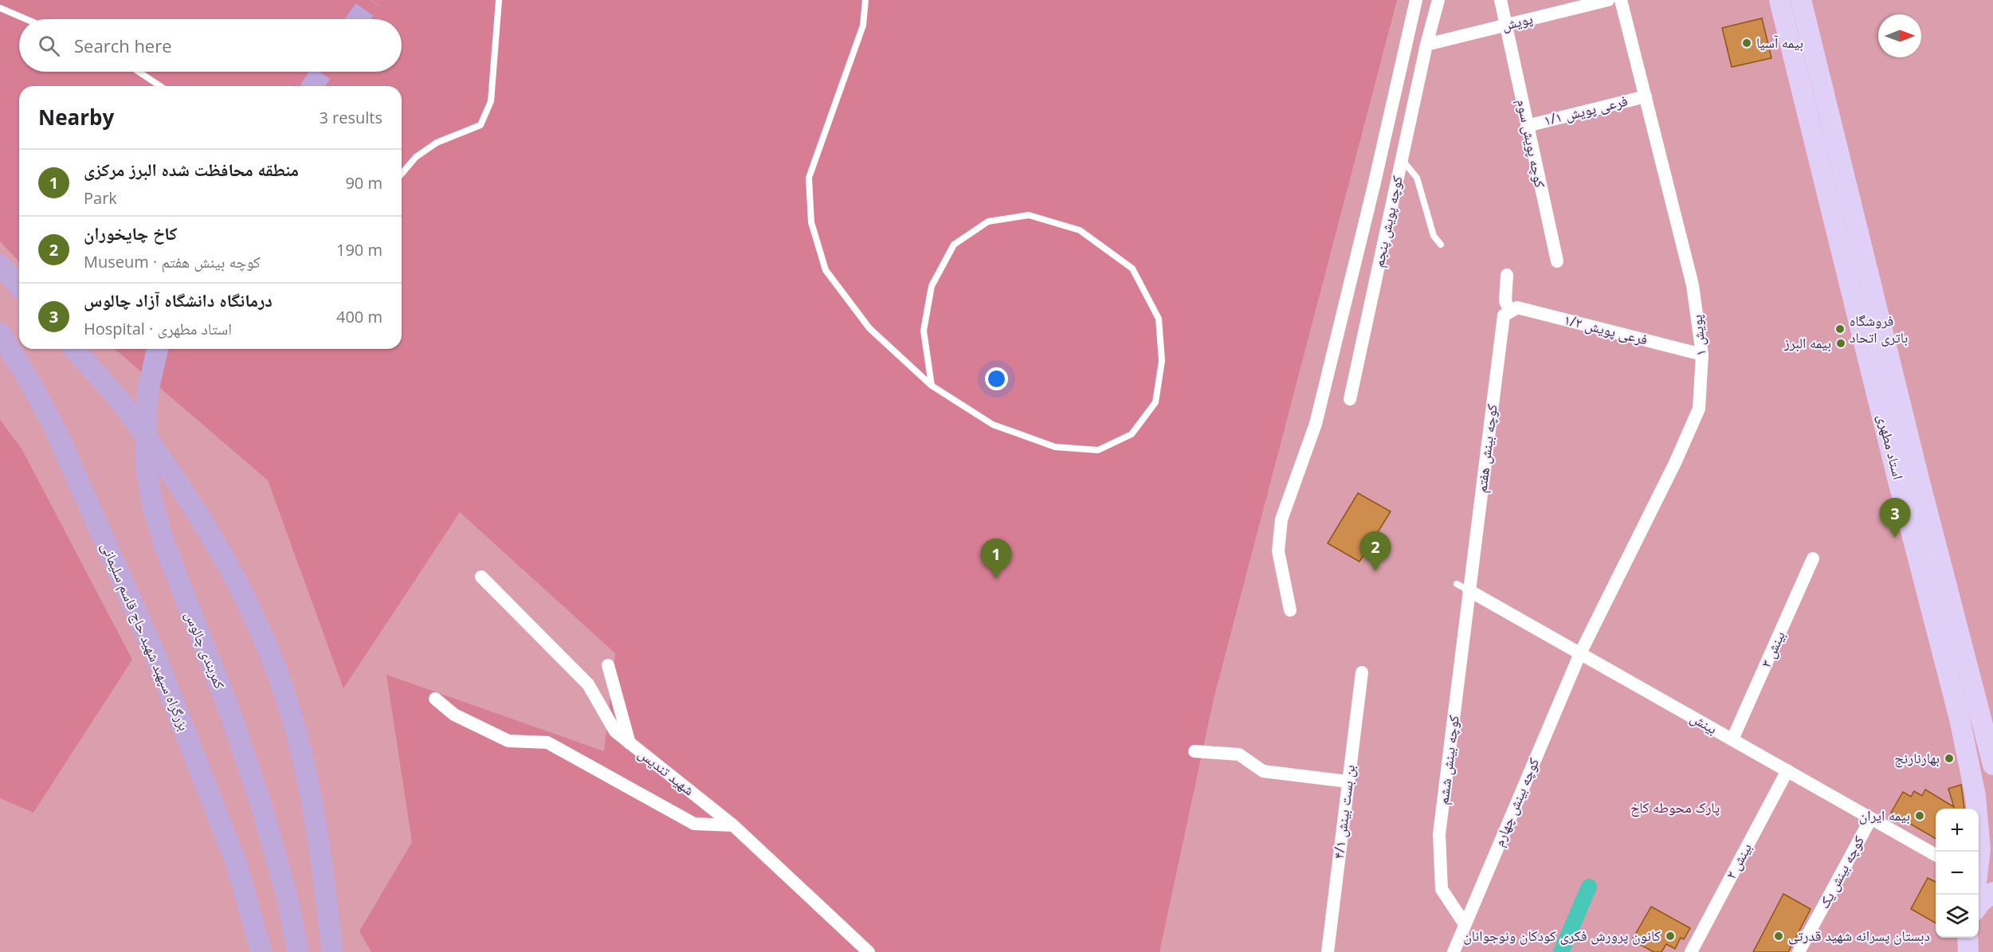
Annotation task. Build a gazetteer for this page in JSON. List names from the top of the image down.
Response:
{
  "streets": {
    "highway": ["بزرگراه سپهبد شهید حاج قاسم سلیمانی", "کمربندی چالوس"],
    "main road": ["استاد مطهری"],
    "street": [
      "پویش",
      "فرعی پویش ۱/۱",
      "کوچه پویش سوم",
      "کوچه پویش پنجم",
      "فرعی پویش ۱/۲",
      "پویش ۱",
      "کوچه بینش هفتم",
      "بینش ۳",
      "بینش",
      "کوچه بینش ششم",
      "شهید تندیس",
      "کوچه بینش چهارم",
      "بن بست بینش ۴/۱",
      "بینش ۲",
      "کوچه بینش یک"
    ]
  },
  "crossings": [
    ["پویش", "کوچه پویش سوم"],
    ["پویش", "کوچه پویش پنجم"],
    ["فرعی پویش ۱/۱", "کوچه پویش سوم"],
    ["فرعی پویش ۱/۱", "پویش ۱"],
    ["فرعی پویش ۱/۲", "پویش ۱"],
    ["فرعی پویش ۱/۲", "کوچه بینش هفتم"],
    ["پویش ۱", "بینش"],
    ["پویش ۱", "کوچه بینش چهارم"],
    ["کوچه بینش هفتم", "بینش"],
    ["کوچه بینش هفتم", "کوچه بینش ششم"],
    ["بینش ۳", "بینش"],
    ["بینش", "کوچه بینش ششم"],
    ["بینش", "کوچه بینش چهارم"],
    ["بینش", "بینش ۲"],
    ["بینش", "کوچه بینش یک"],
    ["کوچه بینش ششم", "کوچه بینش چهارم"]
  ],
  "parks": ["پارک محوطه کاخ"],
  "places": [
    "بیمه آسیا",
    "فروشگاه باتری اتحاد",
    "بیمه البرز",
    "بهارنارنج",
    "بیمه ایران",
    "کانون پرورش فکری کودکان ونوجوانان",
    "دبستان پسرانه شهید قدرتی"
  ],
  "north": "right",
  "page": {
    "search": "Search here",
    "heading": ["Nearby", "3 results"],
    "list": [
      {
        "mark": "1",
        "name": "منطقه محافظت شده البرز مرکزی",
        "note": "Park",
        "value": "90 m"
      },
      {
        "mark": "2",
        "name": "کاخ چایخوران",
        "note": "Museum · کوچه بینش هفتم",
        "value": "190 m"
      },
      {
        "mark": "3",
        "name": "درمانگاه دانشگاه آزاد چالوس",
        "note": "Hospital · استاد مطهری",
        "value": "400 m"
      }
    ],
    "pins": ["3", "2", "1"],
    "map_buttons": ["+", "−"]
  }
}
